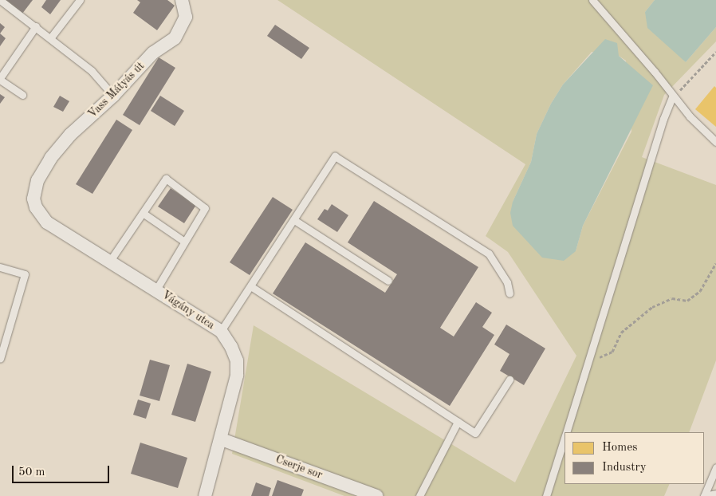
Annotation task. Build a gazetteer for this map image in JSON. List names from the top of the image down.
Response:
{
  "streets": {
    "street": ["Vass Mátyás út", "Vágány utca", "Cserje sor"]
  },
  "crossings": [
    ["Vass Mátyás út", "Vágány utca"],
    ["Vágány utca", "Cserje sor"]
  ],
  "legend": ["Homes", "Industry"],
  "scale_bar": "50 m"
}
